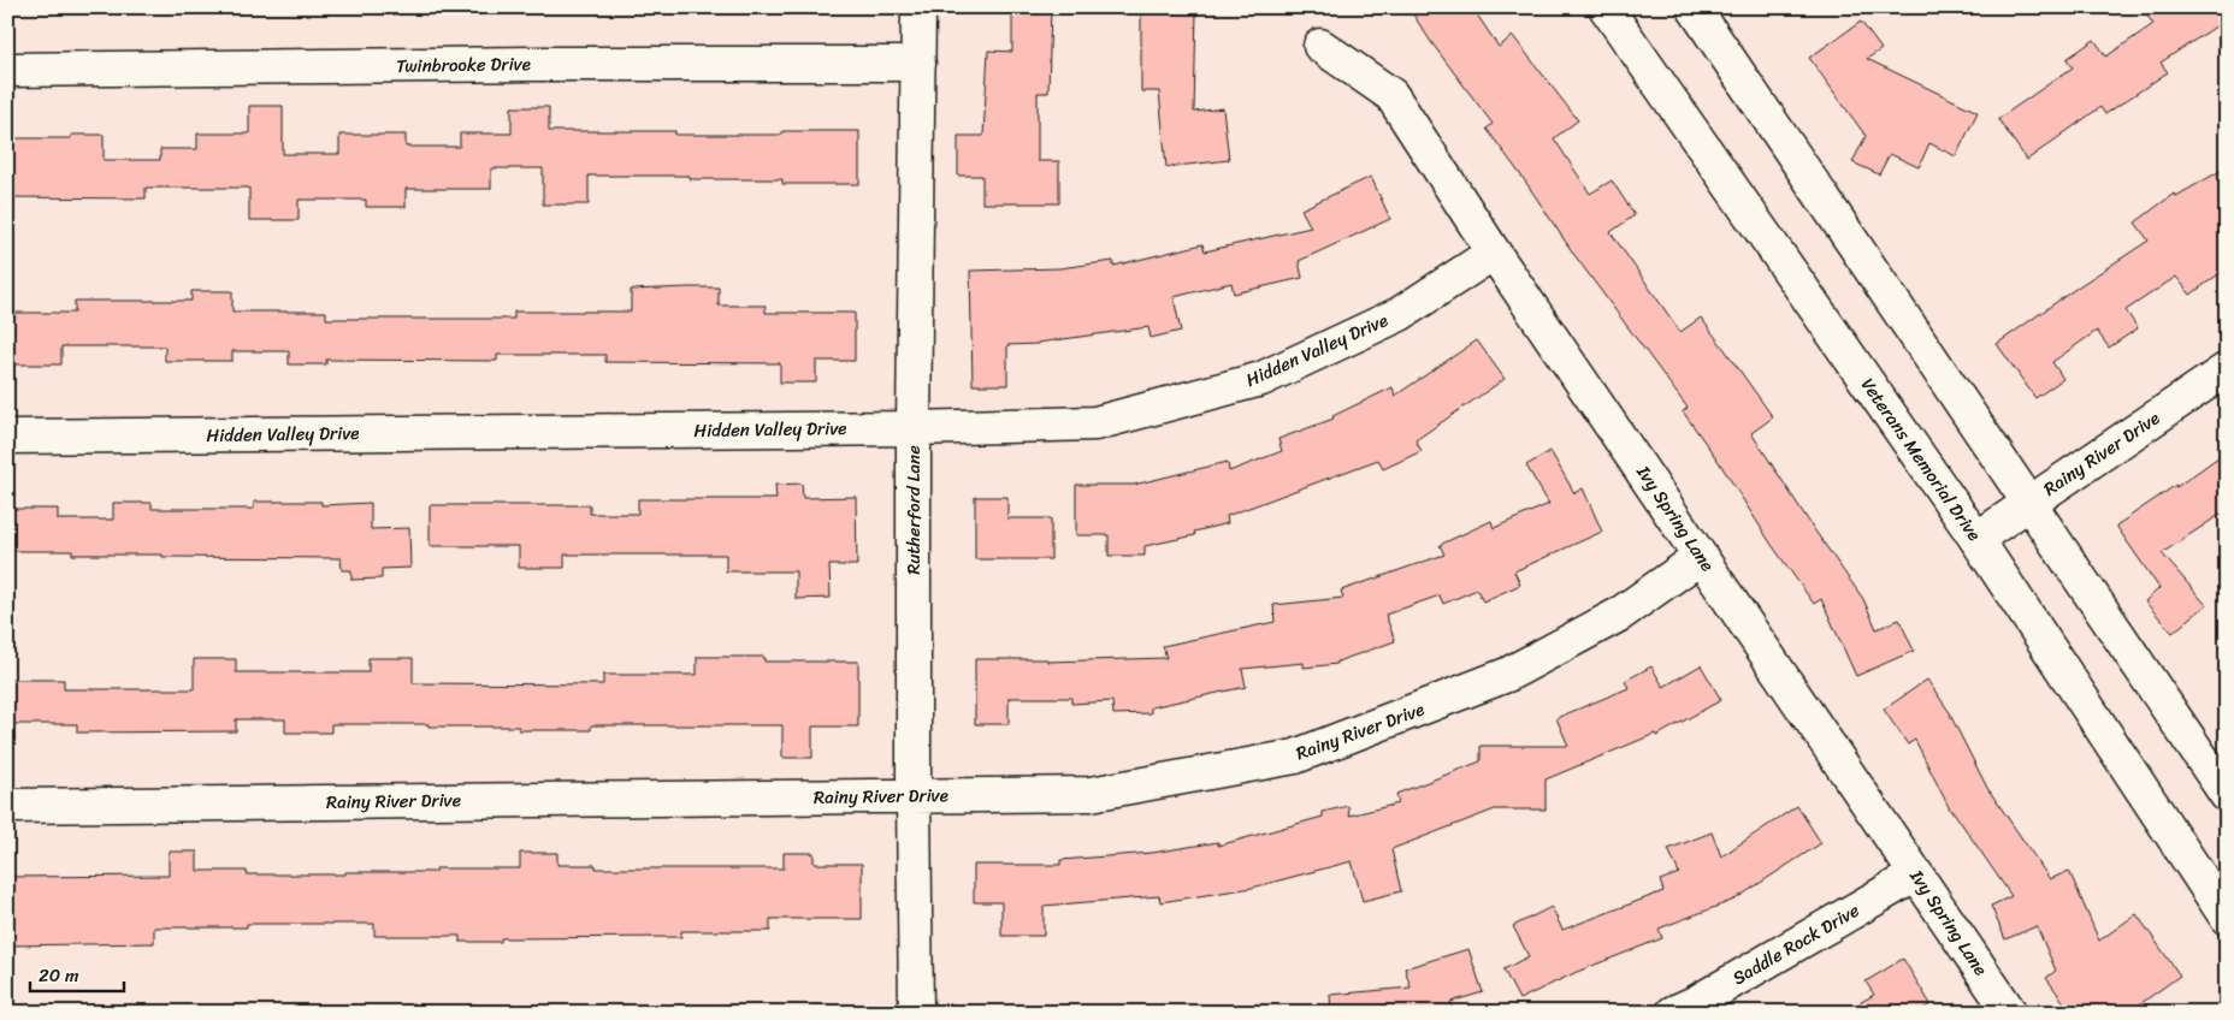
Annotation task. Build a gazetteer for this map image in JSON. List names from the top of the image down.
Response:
{
  "streets": {
    "street": [
      "Twinbrooke Drive",
      "Hidden Valley Drive",
      "Rainy River Drive",
      "Veterans Memorial Drive",
      "Rutherford Lane",
      "Ivy Spring Lane",
      "Saddle Rock Drive"
    ]
  },
  "crossings": [
    ["Twinbrooke Drive", "Rutherford Lane"],
    ["Hidden Valley Drive", "Rutherford Lane"],
    ["Hidden Valley Drive", "Ivy Spring Lane"],
    ["Rainy River Drive", "Veterans Memorial Drive"],
    ["Rainy River Drive", "Rutherford Lane"],
    ["Rainy River Drive", "Ivy Spring Lane"],
    ["Ivy Spring Lane", "Saddle Rock Drive"]
  ],
  "scale_bar": "20 m"
}
